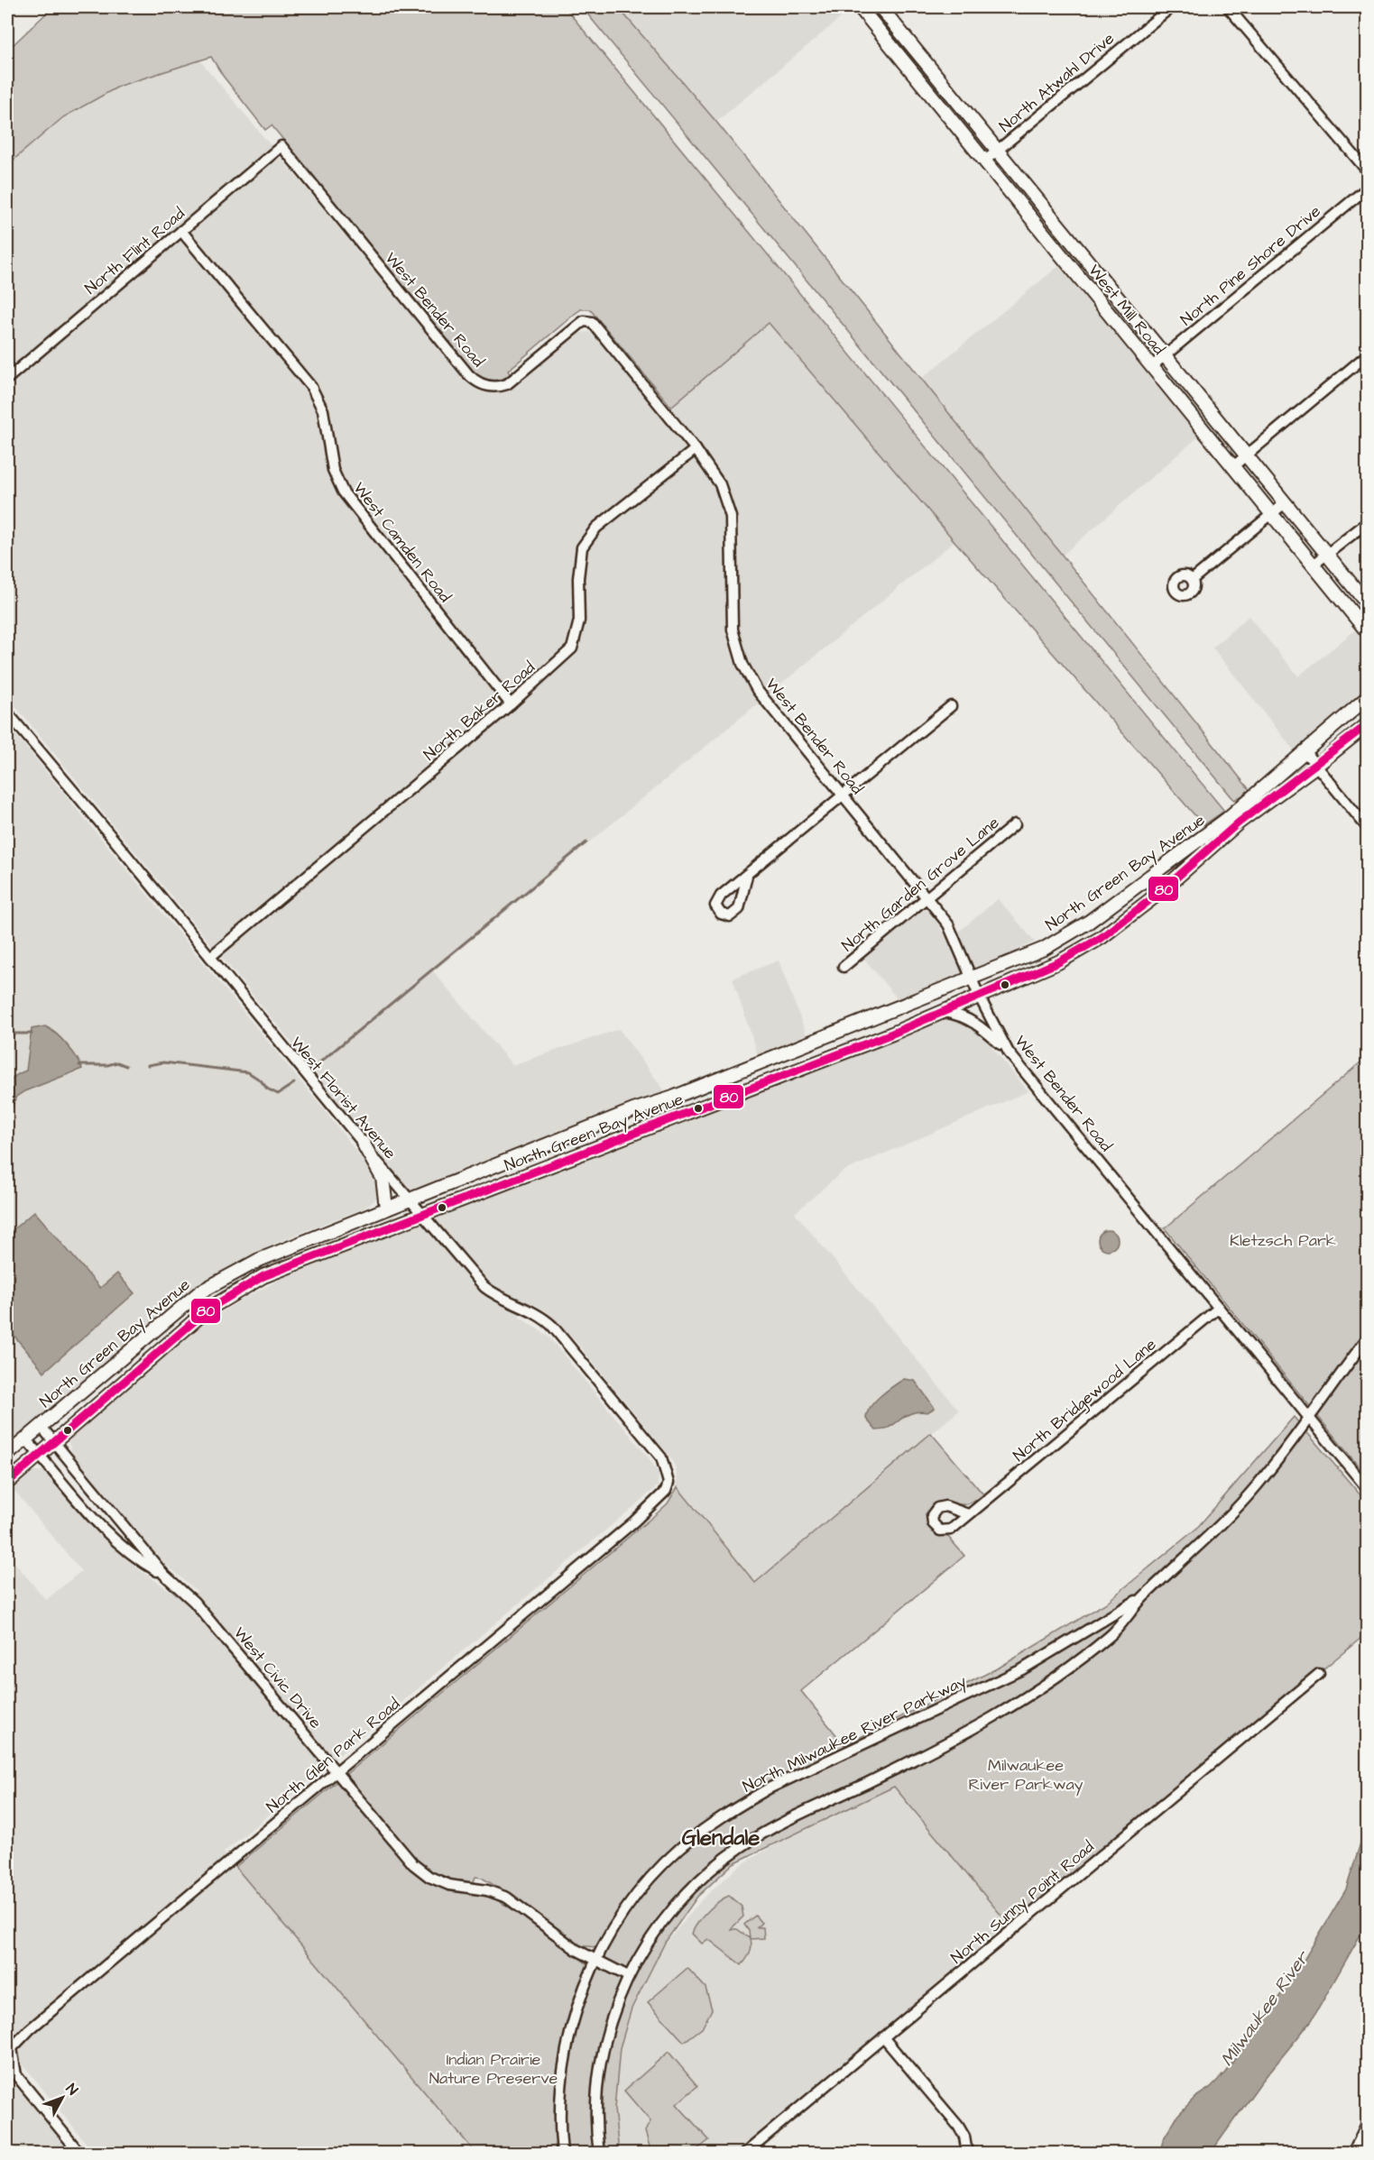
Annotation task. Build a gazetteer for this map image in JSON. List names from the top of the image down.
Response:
{
  "streets": {
    "main road": ["West Mill Road", "North Green Bay Avenue"],
    "street": [
      "North Atwahl Drive",
      "North Flint Road",
      "North Pine Shore Drive",
      "West Bender Road",
      "West Camden Road",
      "North Baker Road",
      "North Garden Grove Lane",
      "West Florist Avenue",
      "North Bridgewood Lane",
      "West Civic Drive",
      "North Milwaukee River Parkway",
      "North Glen Park Road",
      "North Sunny Point Road"
    ]
  },
  "crossings": [
    ["North Atwahl Drive", "West Mill Road"],
    ["North Flint Road", "West Bender Road"],
    ["North Flint Road", "West Camden Road"],
    ["North Pine Shore Drive", "West Mill Road"],
    ["West Bender Road", "North Baker Road"],
    ["West Bender Road", "North Green Bay Avenue"],
    ["West Bender Road", "North Garden Grove Lane"],
    ["West Bender Road", "North Bridgewood Lane"],
    ["West Bender Road", "North Milwaukee River Parkway"],
    ["West Camden Road", "North Baker Road"],
    ["North Baker Road", "West Florist Avenue"],
    ["North Green Bay Avenue", "West Florist Avenue"],
    ["North Green Bay Avenue", "West Civic Drive"],
    ["West Florist Avenue", "North Glen Park Road"],
    ["West Civic Drive", "North Milwaukee River Parkway"],
    ["West Civic Drive", "North Glen Park Road"]
  ],
  "districts": ["Glendale"],
  "water": ["Milwaukee River"],
  "parks": ["Kletzsch Park", "Milwaukee River Parkway", "Indian Prairie Nature Preserve"],
  "lines": ["transit line 80"],
  "north": "top right"
}
